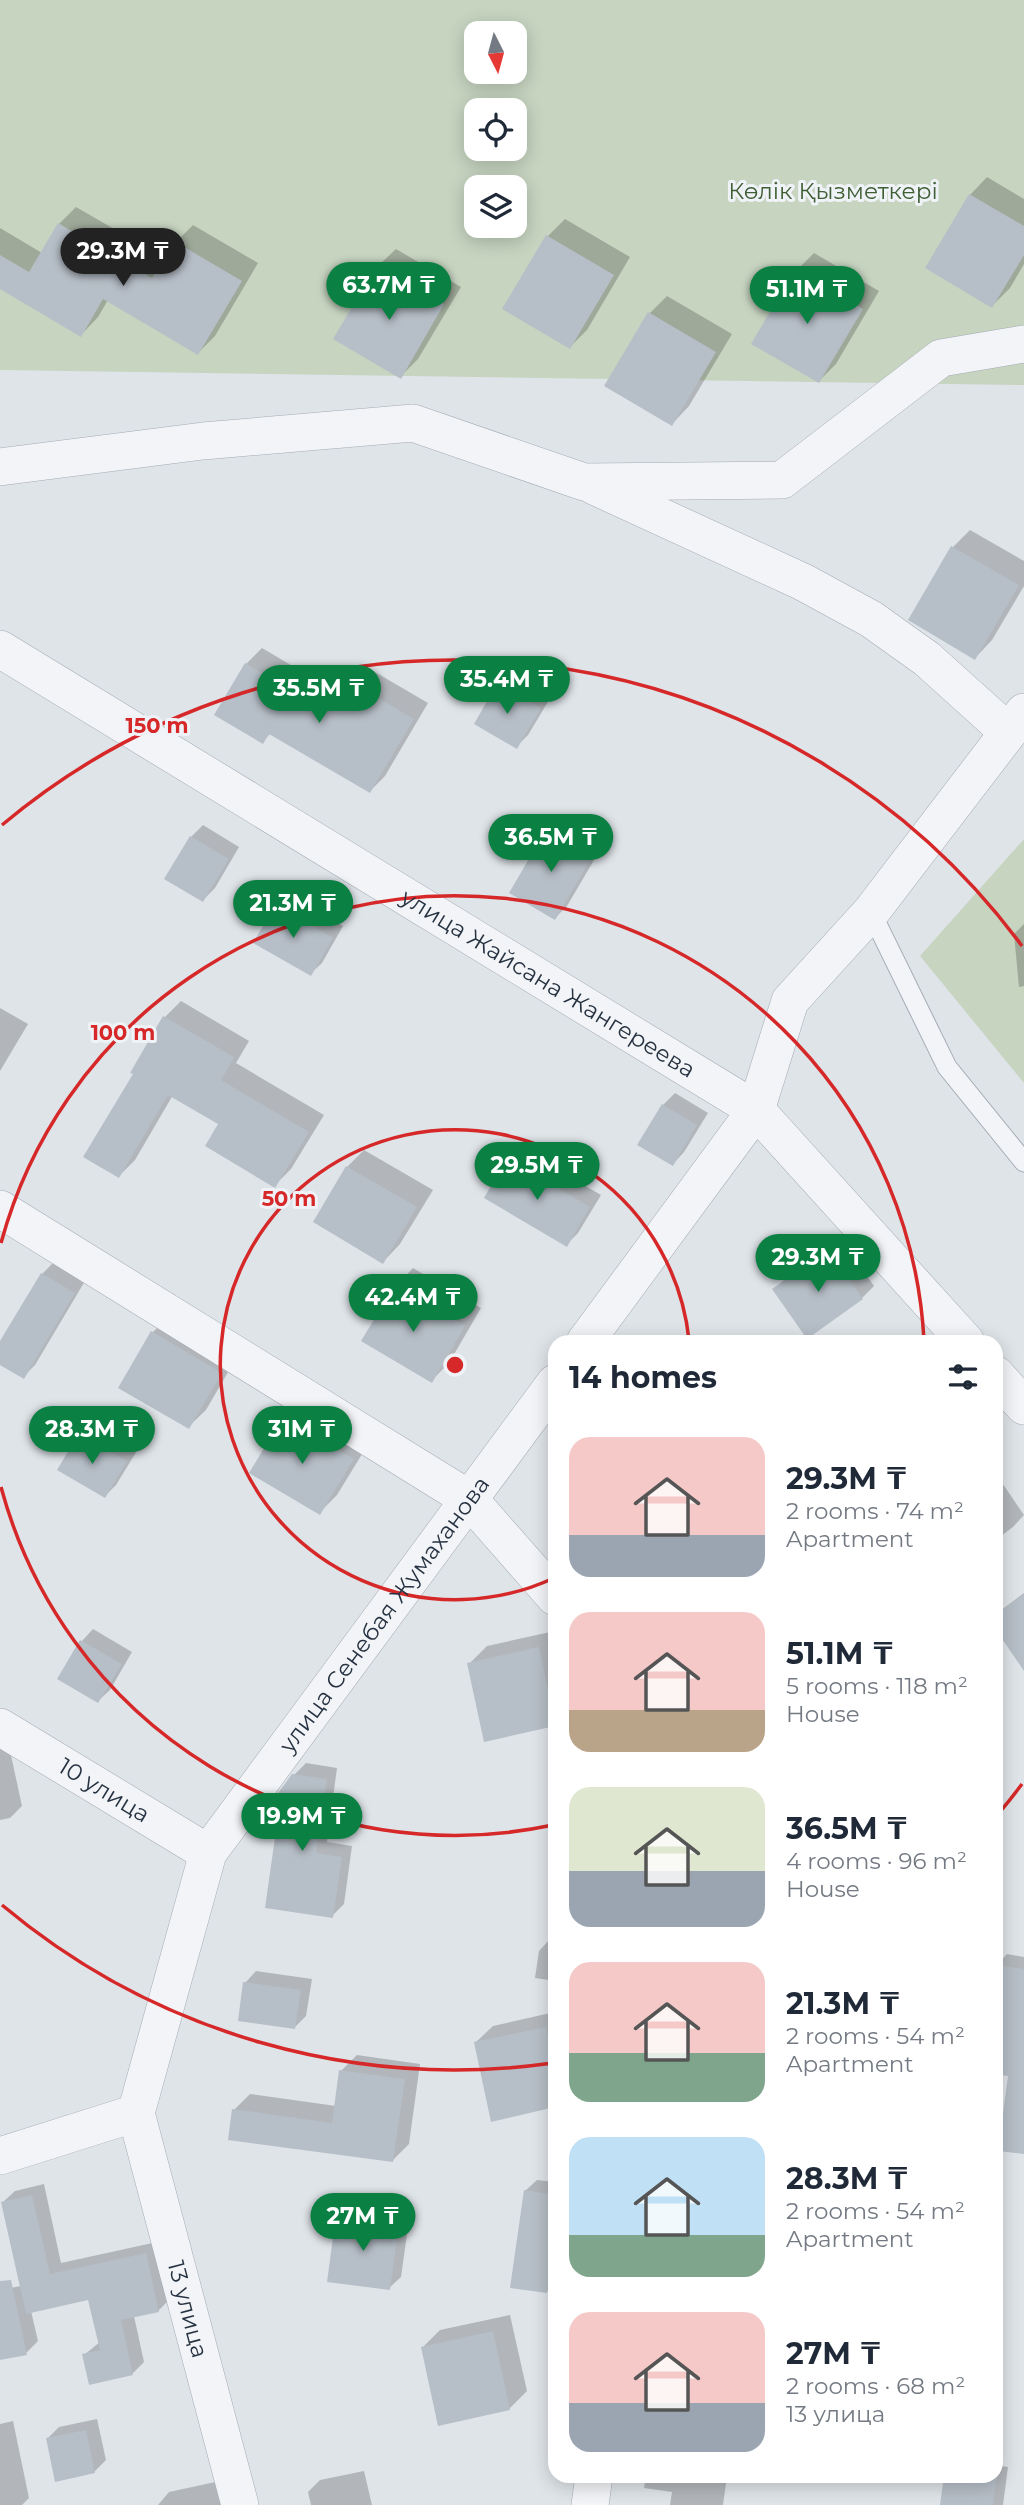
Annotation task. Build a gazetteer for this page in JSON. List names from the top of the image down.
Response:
{
  "streets": {
    "street": [
      "улица Жайсана Жангереева",
      "улица Сенебая Жумаханова",
      "10 улица",
      "13 улица"
    ]
  },
  "crossings": [
    ["улица Сенебая Жумаханова", "10 улица"],
    ["улица Сенебая Жумаханова", "13 улица"]
  ],
  "parks": ["Көлік Қызметкері"],
  "north": "bottom",
  "page": {
    "price": [
      "29.3M ₸",
      "63.7M ₸",
      "51.1M ₸",
      "35.4M ₸",
      "35.5M ₸",
      "36.5M ₸",
      "21.3M ₸",
      "29.5M ₸",
      "29.3M ₸",
      "42.4M ₸",
      "28.3M ₸",
      "31M ₸",
      "19.9M ₸",
      "27M ₸"
    ],
    "heading": "14 homes",
    "list": [
      {
        "name": "29.3M ₸",
        "note": "2 rooms · 74 m² · Apartment"
      },
      {
        "name": "51.1M ₸",
        "note": "5 rooms · 118 m² · House"
      },
      {
        "name": "36.5M ₸",
        "note": "4 rooms · 96 m² · House"
      },
      {
        "name": "21.3M ₸",
        "note": "2 rooms · 54 m² · Apartment"
      },
      {
        "name": "28.3M ₸",
        "note": "2 rooms · 54 m² · Apartment"
      },
      {
        "name": "27M ₸",
        "note": "2 rooms · 68 m² · 13 улица"
      }
    ]
  },
  "rings": ["150 m", "100 m", "50 m"]
}
